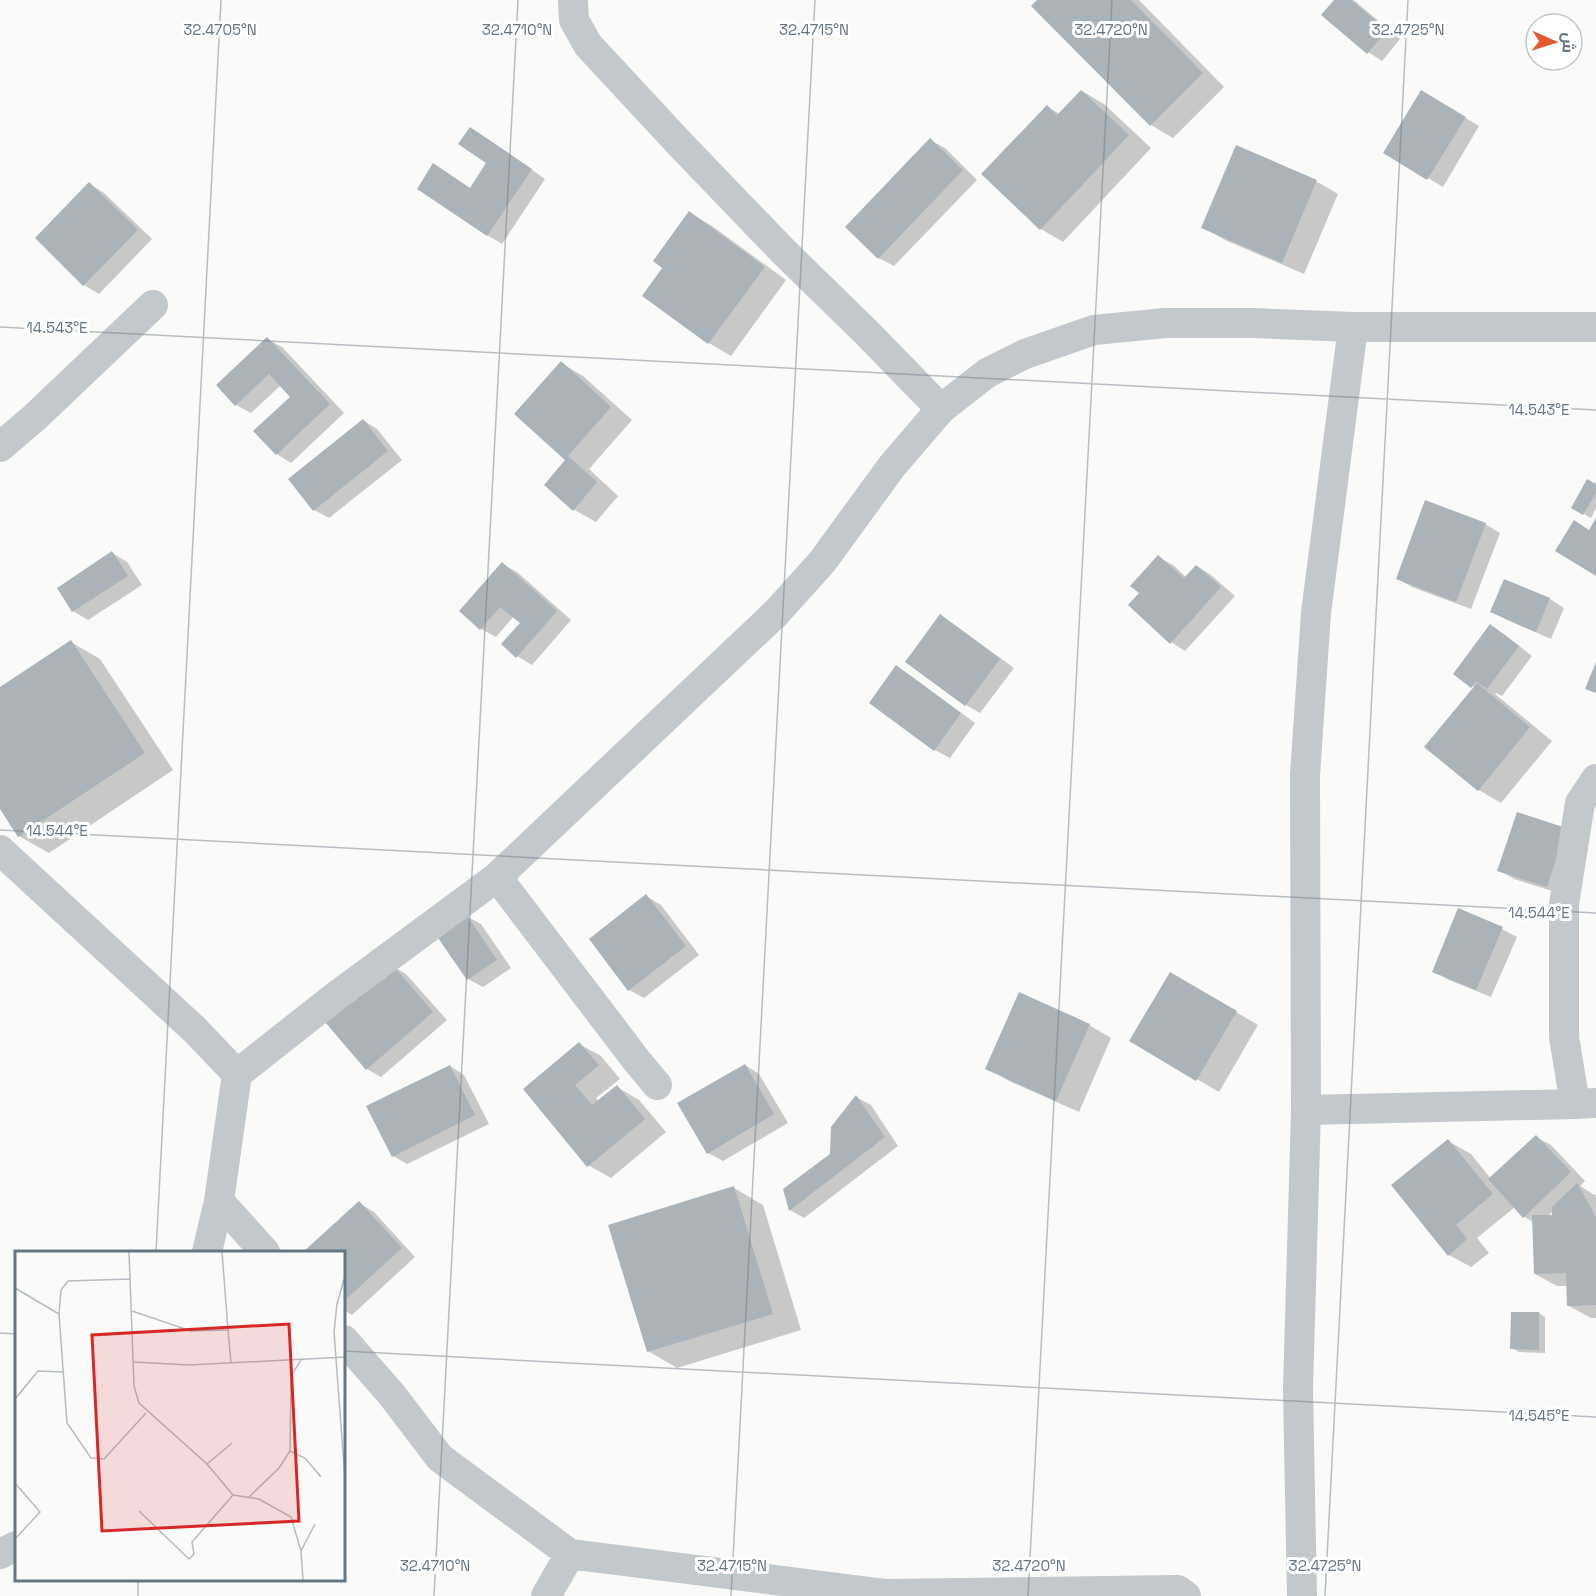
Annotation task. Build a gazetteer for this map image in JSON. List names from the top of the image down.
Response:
{
  "north": "right",
  "coordinates": [
    "32.4705°N",
    "32.4710°N",
    "32.4715°N",
    "32.4720°N",
    "32.4725°N",
    "14.543°E",
    "14.544°E",
    "14.545°E"
  ]
}
